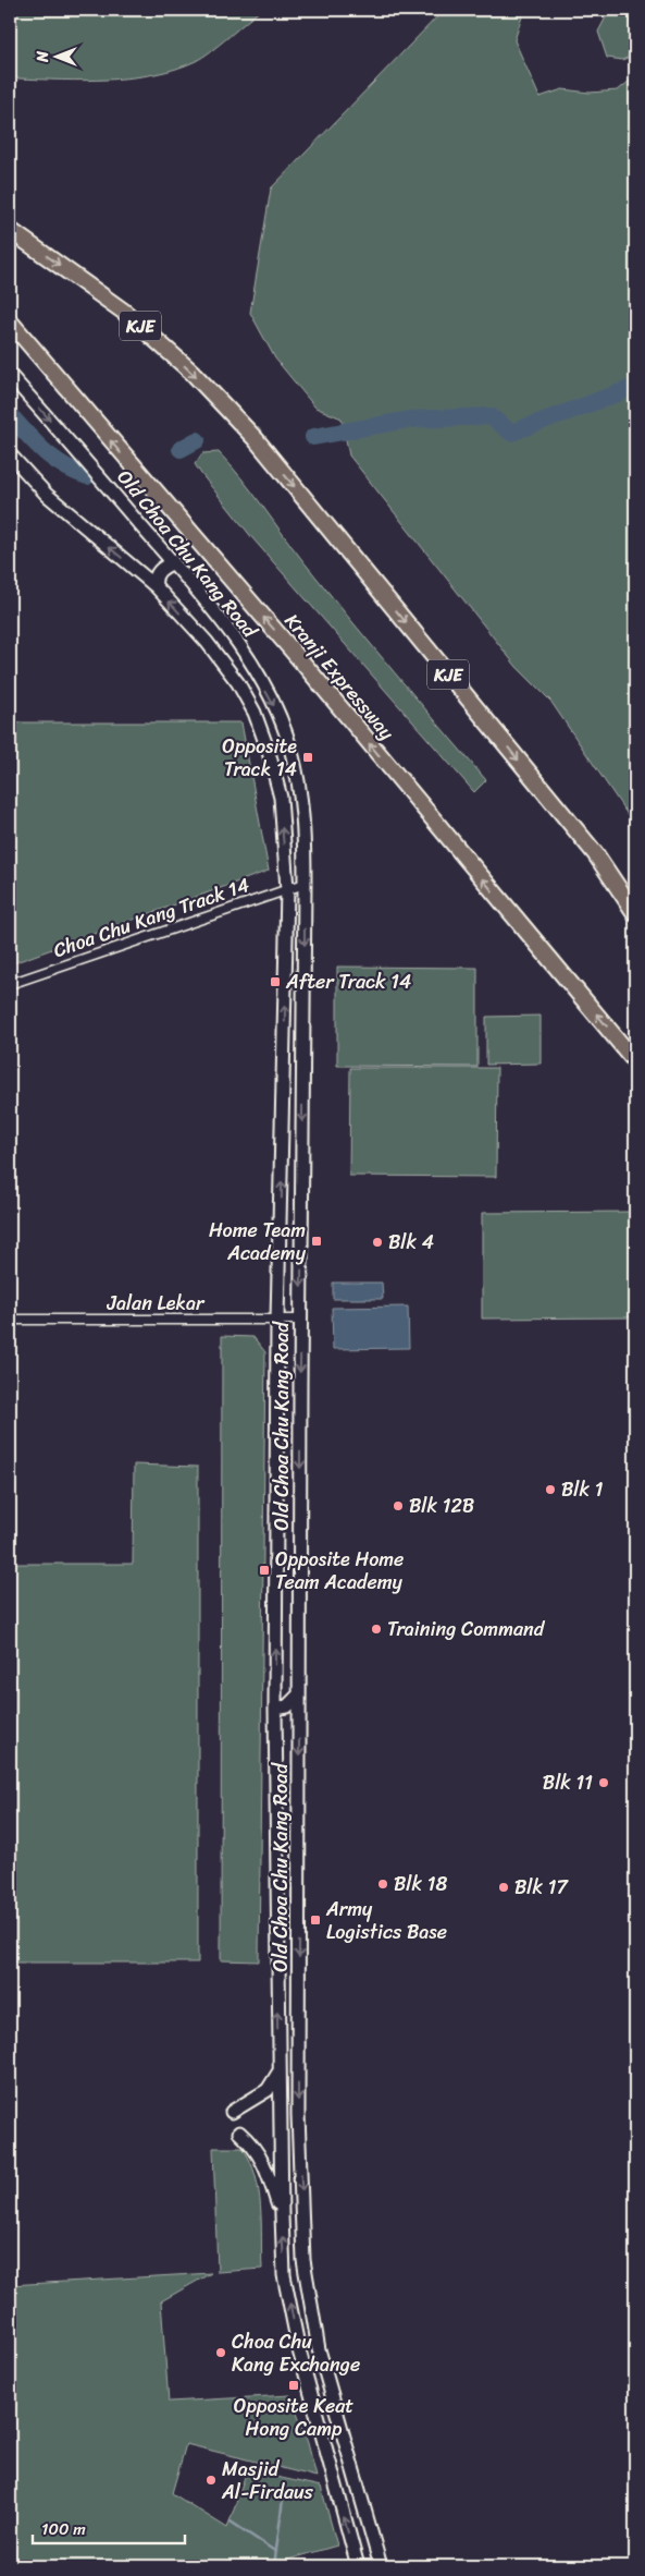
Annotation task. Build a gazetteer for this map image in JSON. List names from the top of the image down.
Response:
{
  "streets": {
    "highway": ["KJE", "Kranji Expressway"],
    "main road": ["Old Choa Chu Kang Road"],
    "street": ["Choa Chu Kang Track 14", "Jalan Lekar"]
  },
  "crossings": [
    ["Old Choa Chu Kang Road", "Choa Chu Kang Track 14"],
    ["Old Choa Chu Kang Road", "Jalan Lekar"]
  ],
  "places": {
    "transit": [
      "Opposite Track 14",
      "After Track 14",
      "Home Team Academy",
      "Opposite Home Team Academy",
      "Army Logistics Base",
      "Opposite Keat Hong Camp"
    ],
    "other": [
      "Blk 4",
      "Blk 1",
      "Blk 12B",
      "Training Command",
      "Blk 11",
      "Blk 18",
      "Blk 17",
      "Choa Chu Kang Exchange",
      "Masjid Al-Firdaus"
    ]
  },
  "scale_bar": "100 m",
  "north": "left"
}
